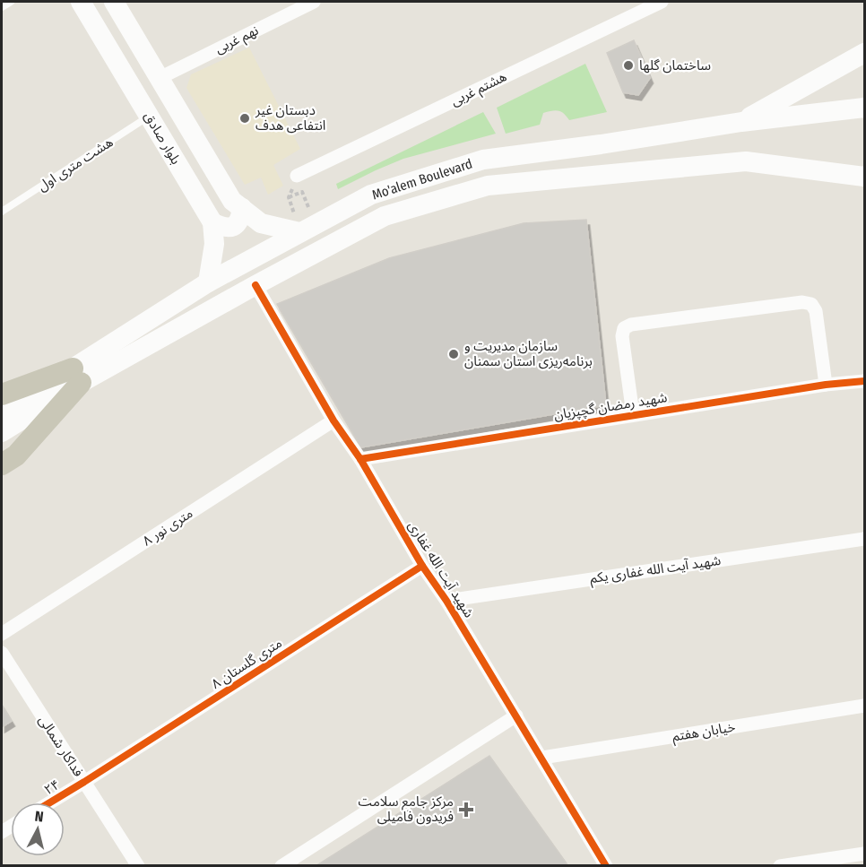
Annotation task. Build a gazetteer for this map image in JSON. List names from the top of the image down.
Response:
{
  "streets": {
    "main road": ["بلوار صادق", "Mo'alem Boulevard"],
    "street": [
      "نهم غربی",
      "هشتم غربی",
      "شهید رمضان گچپزیان",
      "۸ متری نور",
      "شهید آیت الله غفاری",
      "شهید آیت الله غفاری یکم",
      "۸ متری گلستان",
      "خیابان هفتم",
      "فداکار شمالی",
      "۲۴"
    ],
    "lane": ["هشت متری اول"]
  },
  "crossings": [
    ["نهم غربی", "بلوار صادق"],
    ["بلوار صادق", "هشت متری اول"],
    ["بلوار صادق", "Mo'alem Boulevard"],
    ["Mo'alem Boulevard", "شهید آیت الله غفاری"],
    ["شهید رمضان گچپزیان", "شهید آیت الله غفاری"],
    ["۸ متری نور", "شهید آیت الله غفاری"],
    ["شهید آیت الله غفاری", "شهید آیت الله غفاری یکم"],
    ["شهید آیت الله غفاری", "۸ متری گلستان"],
    ["شهید آیت الله غفاری", "خیابان هفتم"],
    ["۸ متری گلستان", "فداکار شمالی"],
    ["۸ متری گلستان", "۲۴"],
    ["فداکار شمالی", "۲۴"]
  ],
  "places": {
    "other": ["ساختمان گلها", "دبستان غیر انتفاعی هدف", "سازمان مدیریت و برنامه‌ریزی استان سمنان"],
    "health": ["مرکز جامع سلامت فریدون فامیلی"]
  },
  "north": "top"
}
